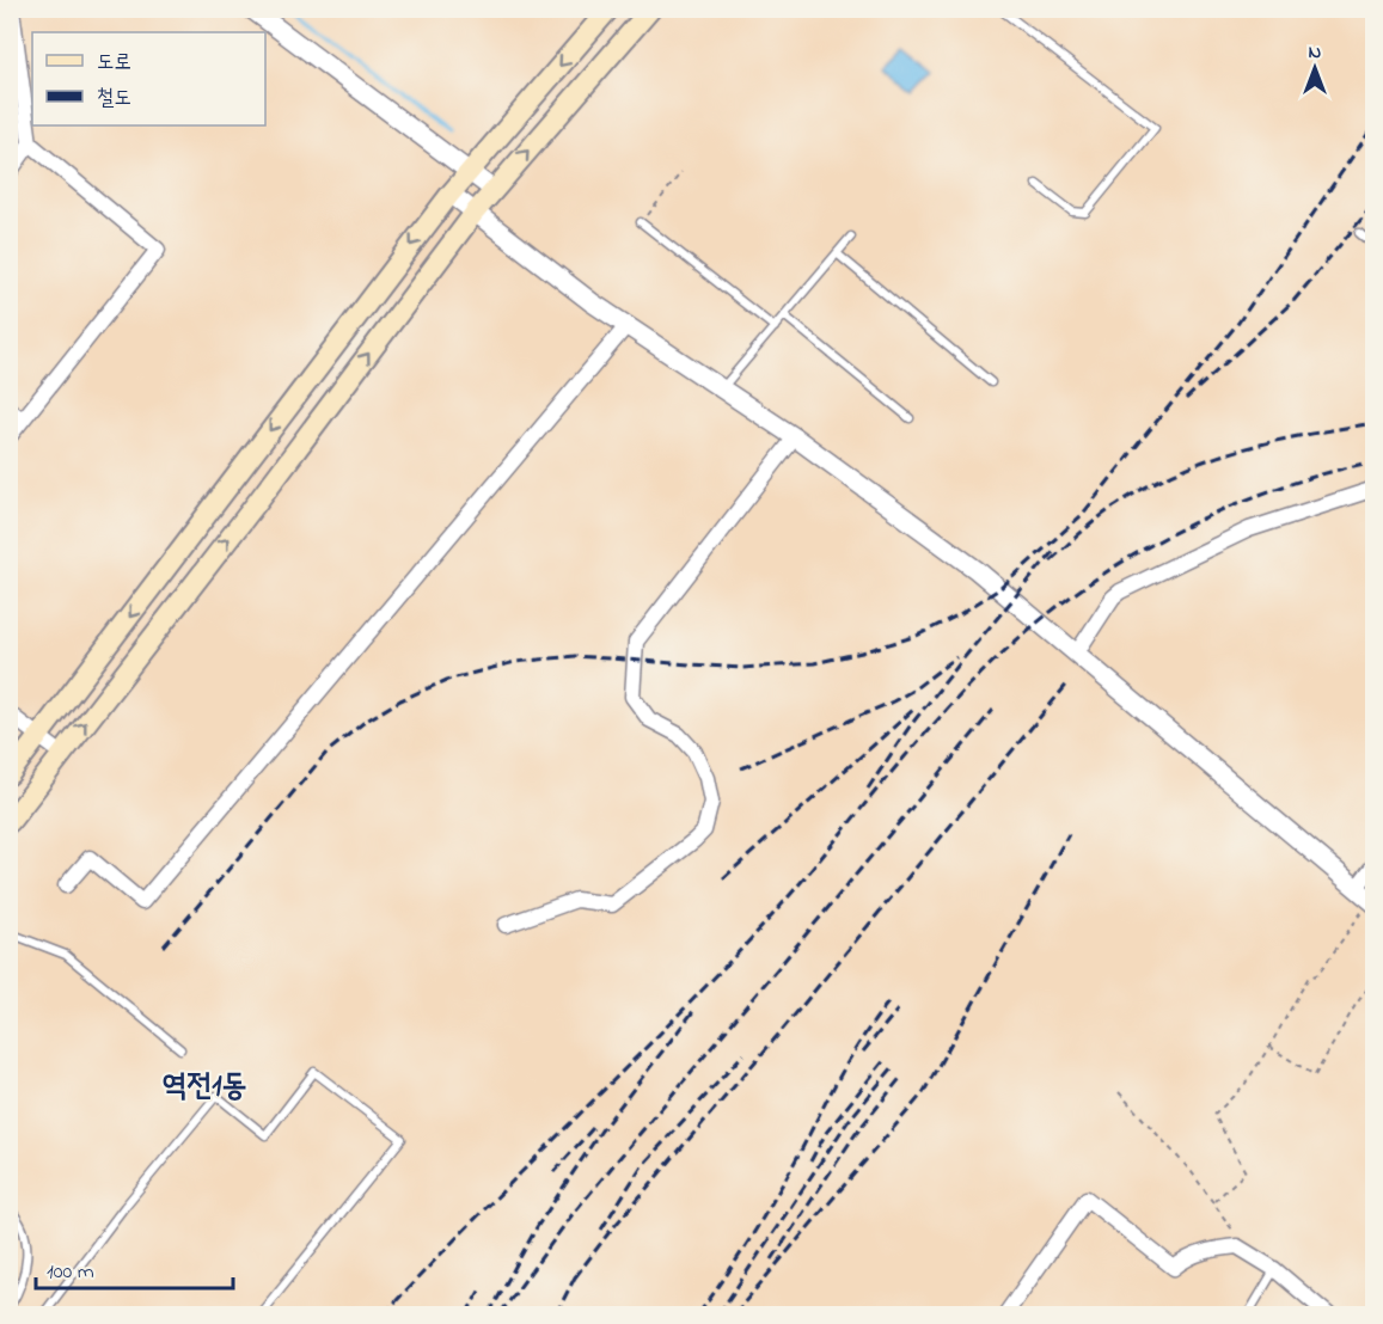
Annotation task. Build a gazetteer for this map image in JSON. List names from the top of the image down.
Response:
{
  "districts": ["역전1동"],
  "legend": ["도로", "철도"],
  "scale_bar": "100 m",
  "north": "top"
}
